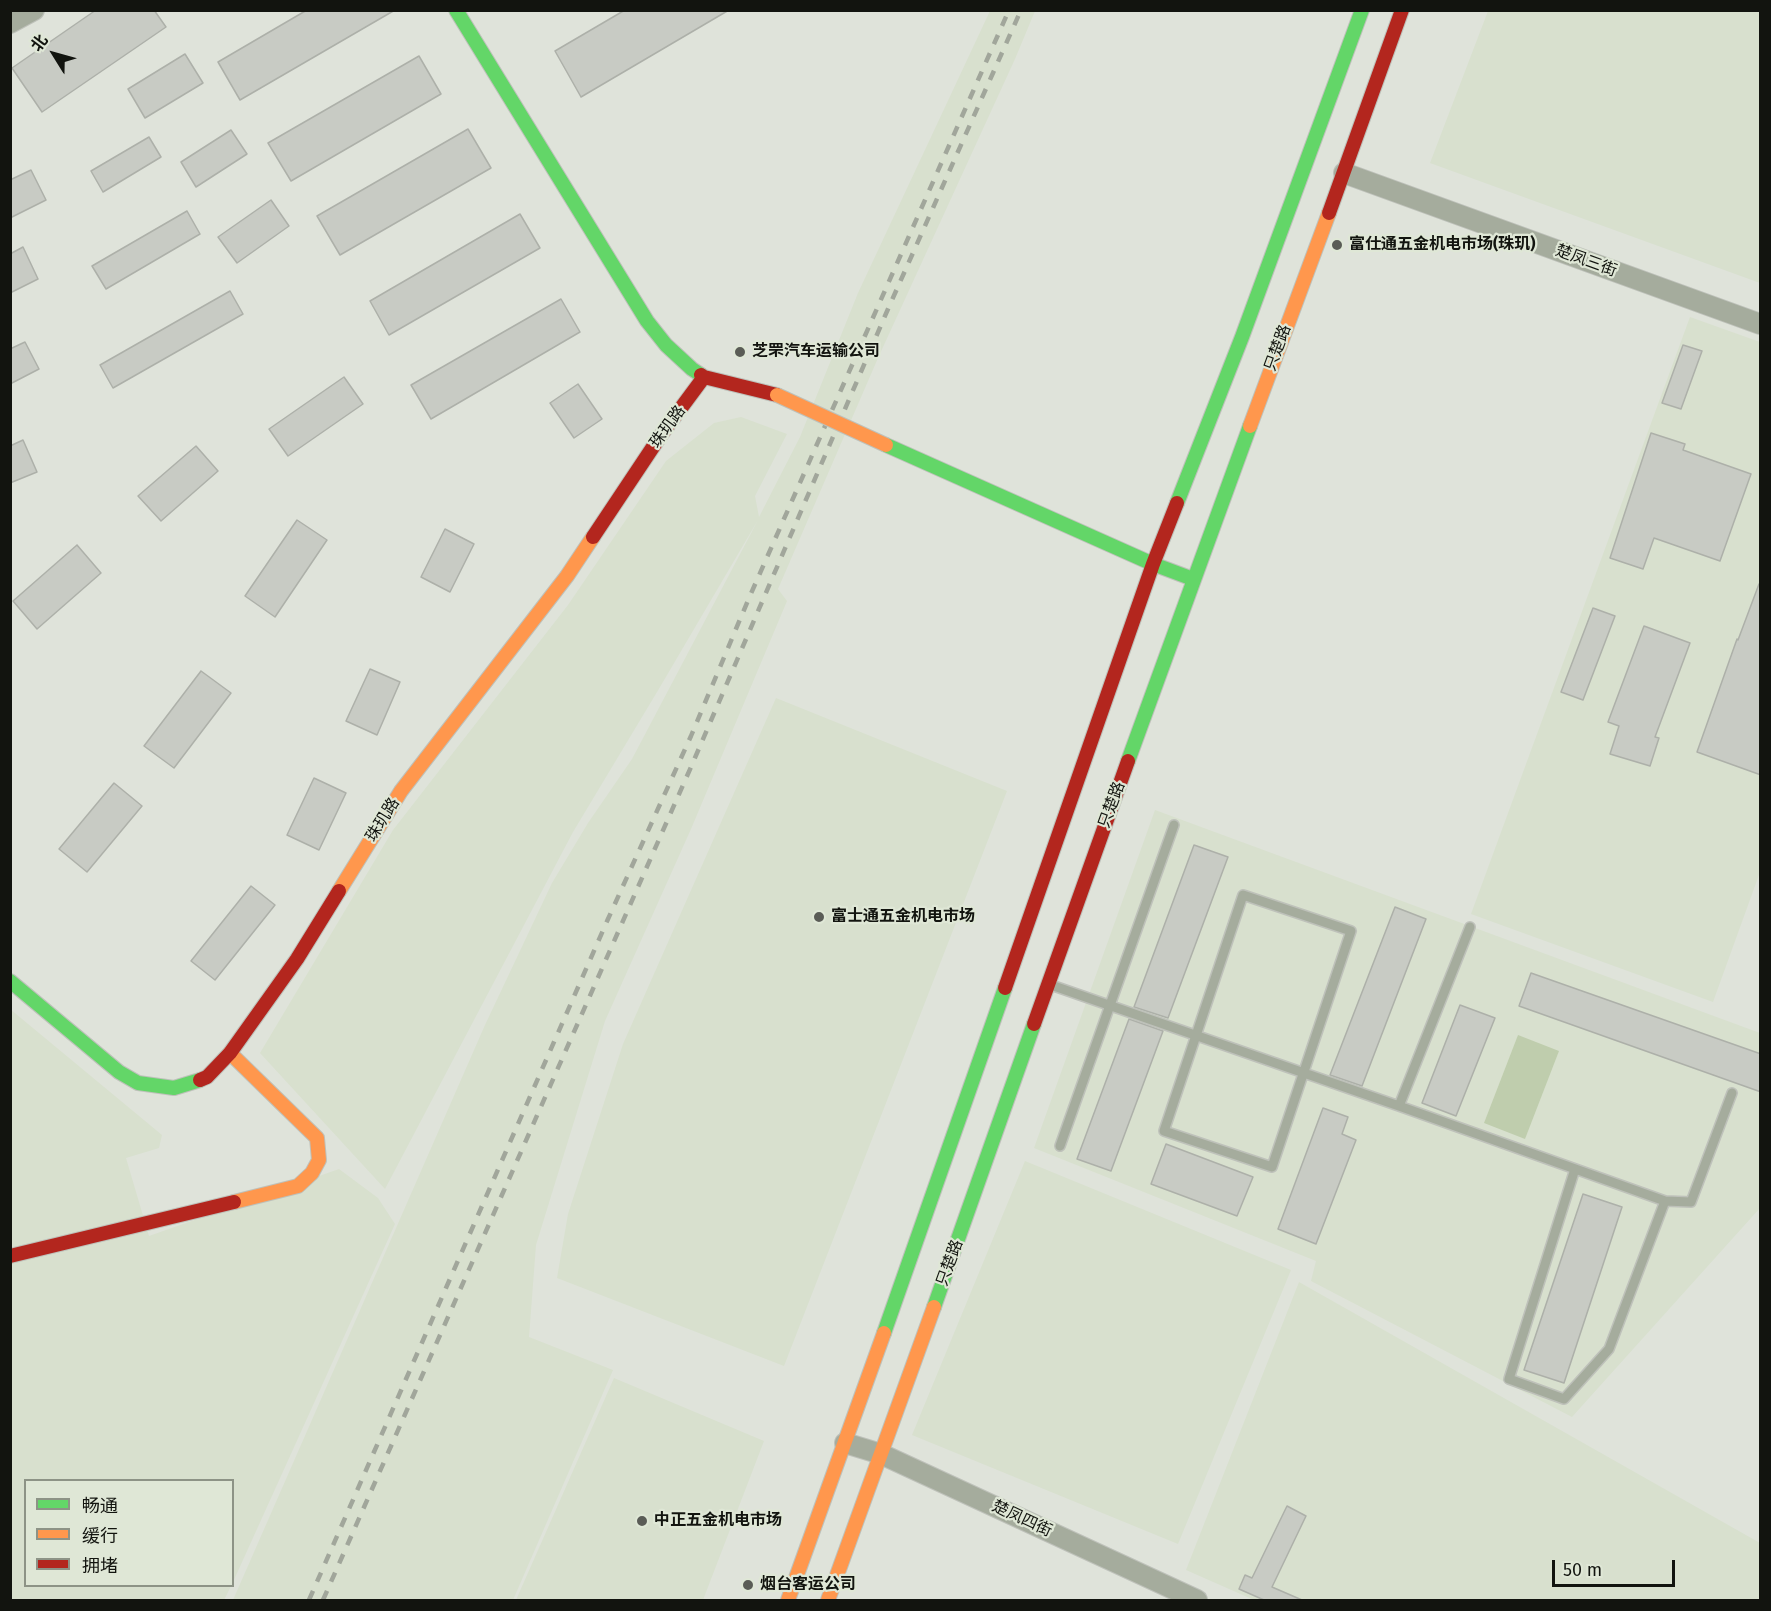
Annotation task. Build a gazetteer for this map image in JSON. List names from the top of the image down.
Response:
{
  "streets": {
    "main road": ["只楚路", "珠玑路"],
    "street": ["楚凤三街", "楚凤四街"]
  },
  "crossings": [
    ["楚凤三街", "只楚路"],
    ["只楚路", "楚凤四街"]
  ],
  "places": [
    "富仕通五金机电市场(珠玑)",
    "芝罘汽车运输公司",
    "富士通五金机电市场",
    "中正五金机电市场",
    "烟台客运公司"
  ],
  "legend": ["畅通", "缓行", "拥堵"],
  "scale_bar": "50 m",
  "north": "top left"
}
